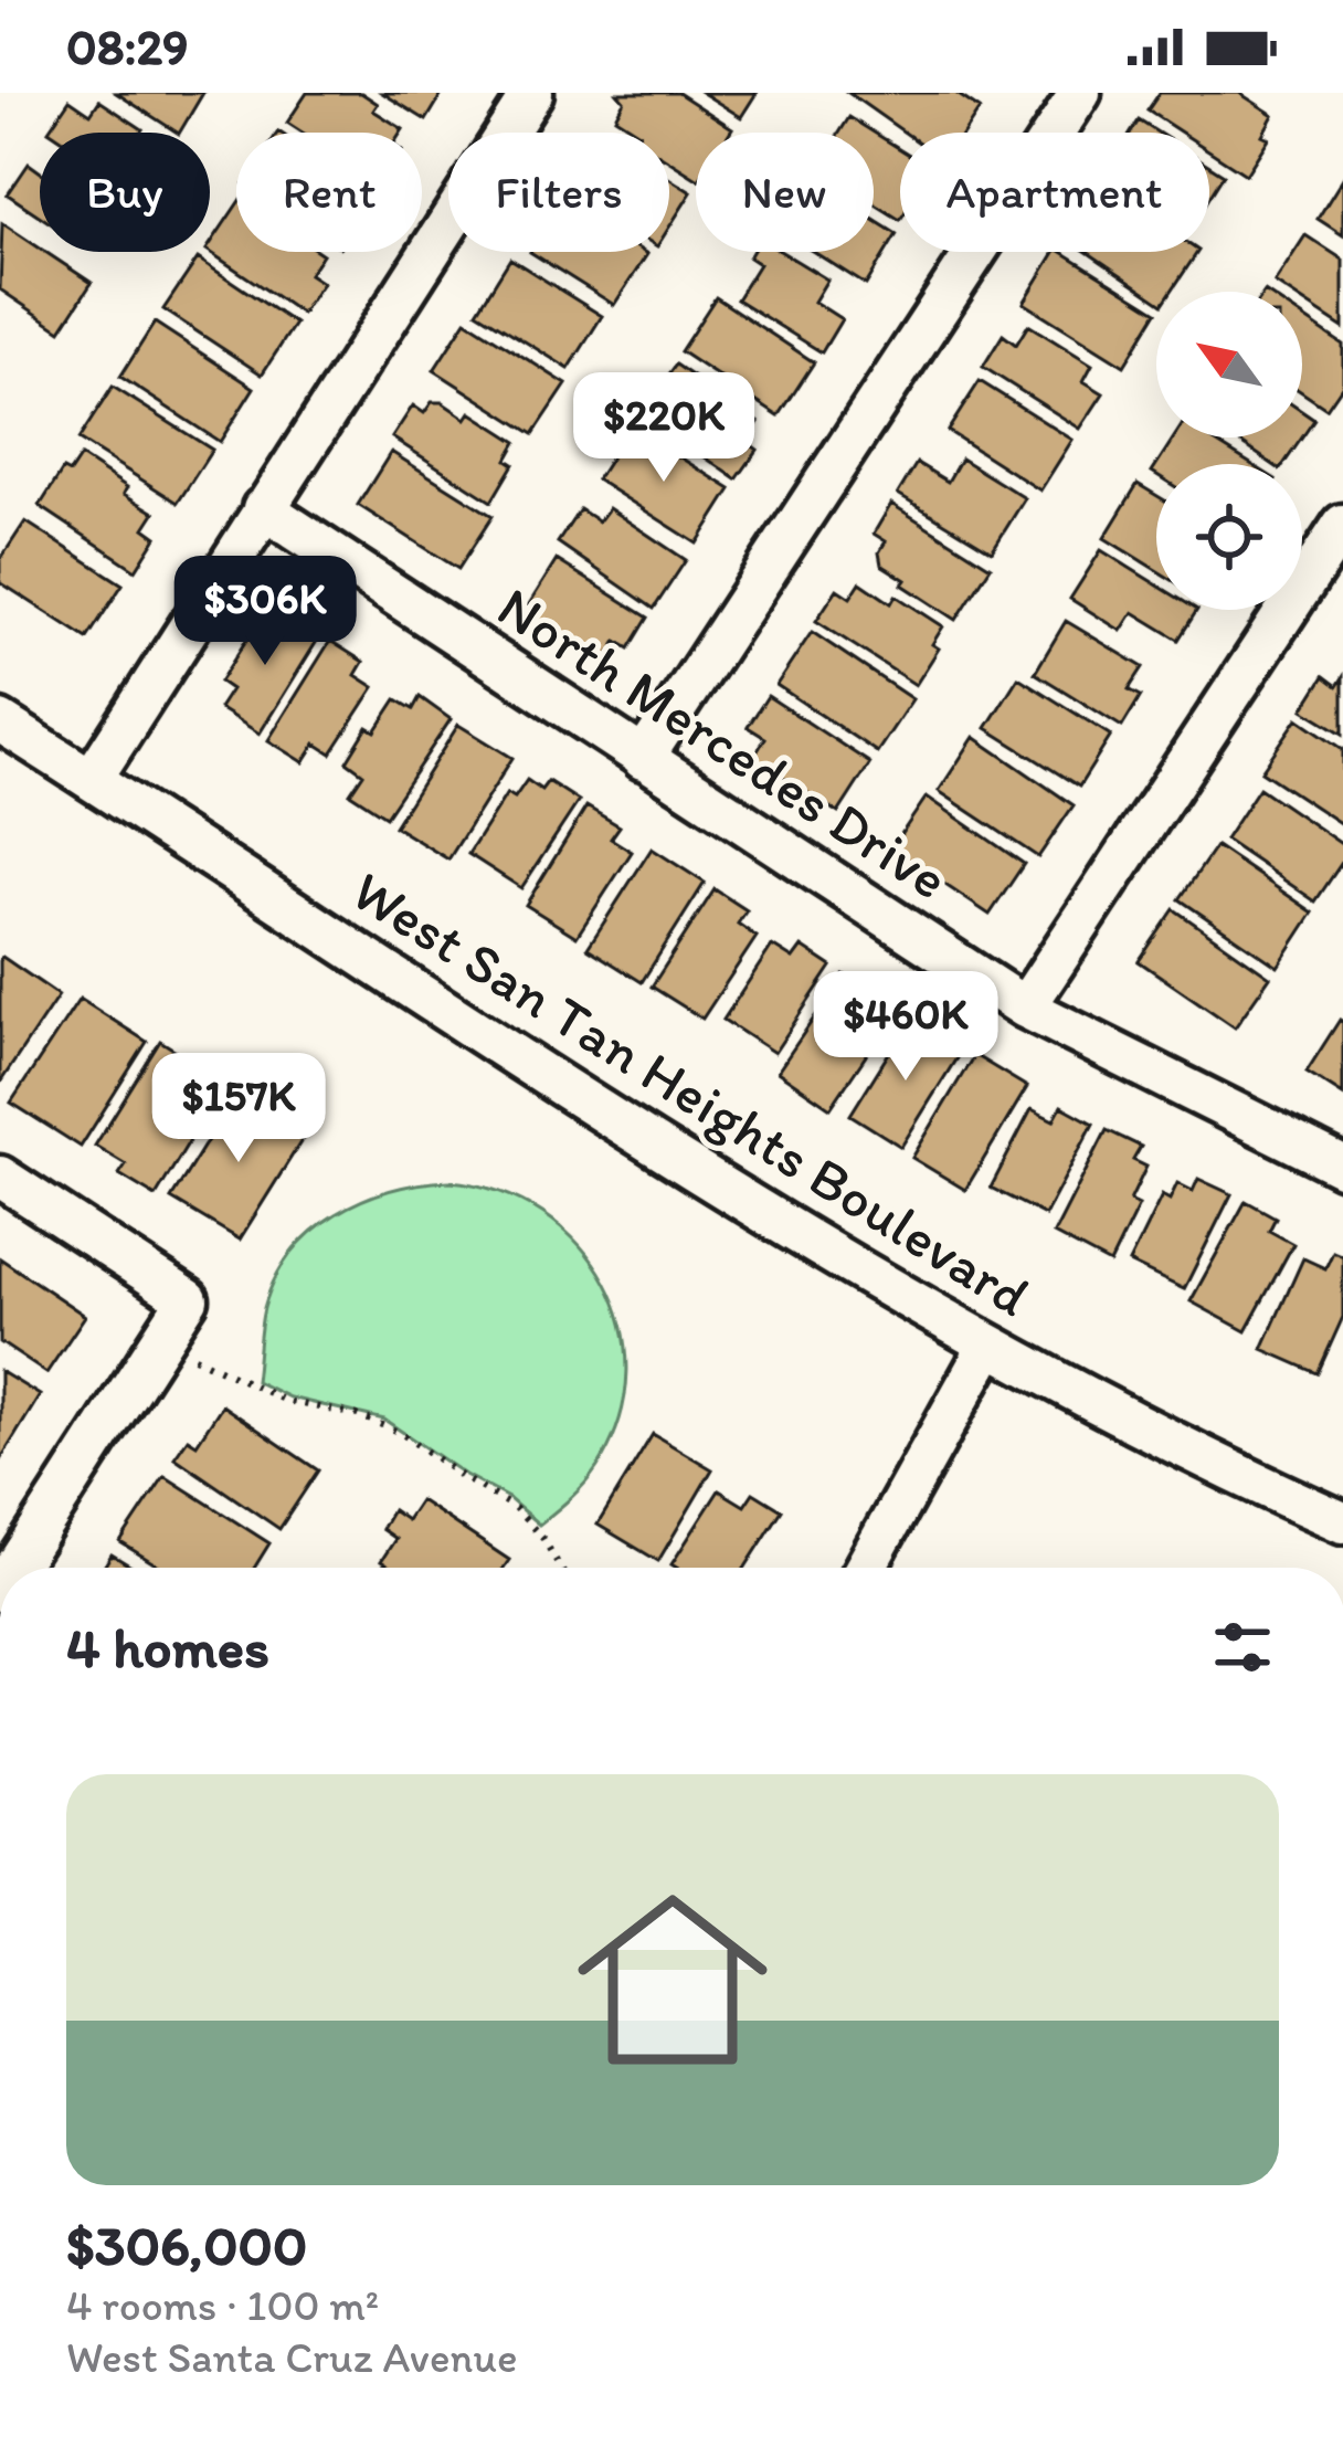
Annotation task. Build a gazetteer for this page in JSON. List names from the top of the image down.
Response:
{
  "streets": {
    "street": ["North Mercedes Drive", "West San Tan Heights Boulevard"]
  },
  "north": "top left",
  "page": {
    "status": "08:29",
    "chip": [
      "Buy",
      "Rent",
      "Filters",
      "New",
      "Apartment"
    ],
    "price": [
      "$220K",
      "$306K",
      "$460K",
      "$157K"
    ],
    "heading": "4 homes",
    "list": [
      {
        "name": "$306,000",
        "note": "4 rooms · 100 m² · West Santa Cruz Avenue"
      }
    ]
  }
}
